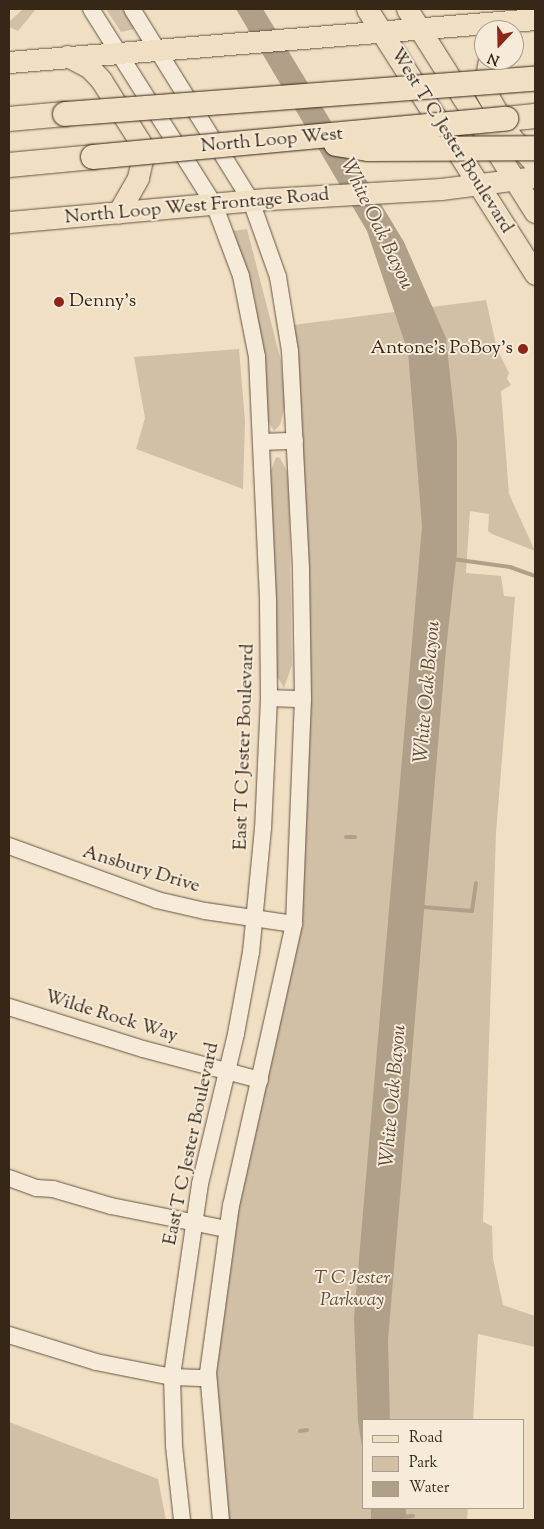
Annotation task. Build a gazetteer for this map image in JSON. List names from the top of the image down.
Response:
{
  "streets": {
    "highway": ["North Loop West"],
    "main road": ["West T C Jester Boulevard", "North Loop West Frontage Road"],
    "street": ["East T C Jester Boulevard", "Ansbury Drive", "Wilde Rock Way"]
  },
  "crossings": [
    ["West T C Jester Boulevard", "North Loop West Frontage Road"],
    ["North Loop West Frontage Road", "East T C Jester Boulevard"],
    ["East T C Jester Boulevard", "Ansbury Drive"],
    ["East T C Jester Boulevard", "Wilde Rock Way"]
  ],
  "water": ["White Oak Bayou"],
  "parks": ["T C Jester Parkway"],
  "places": ["Denny's", "Antone's PoBoy's"],
  "legend": ["Road", "Park", "Water"],
  "north": "bottom"
}
